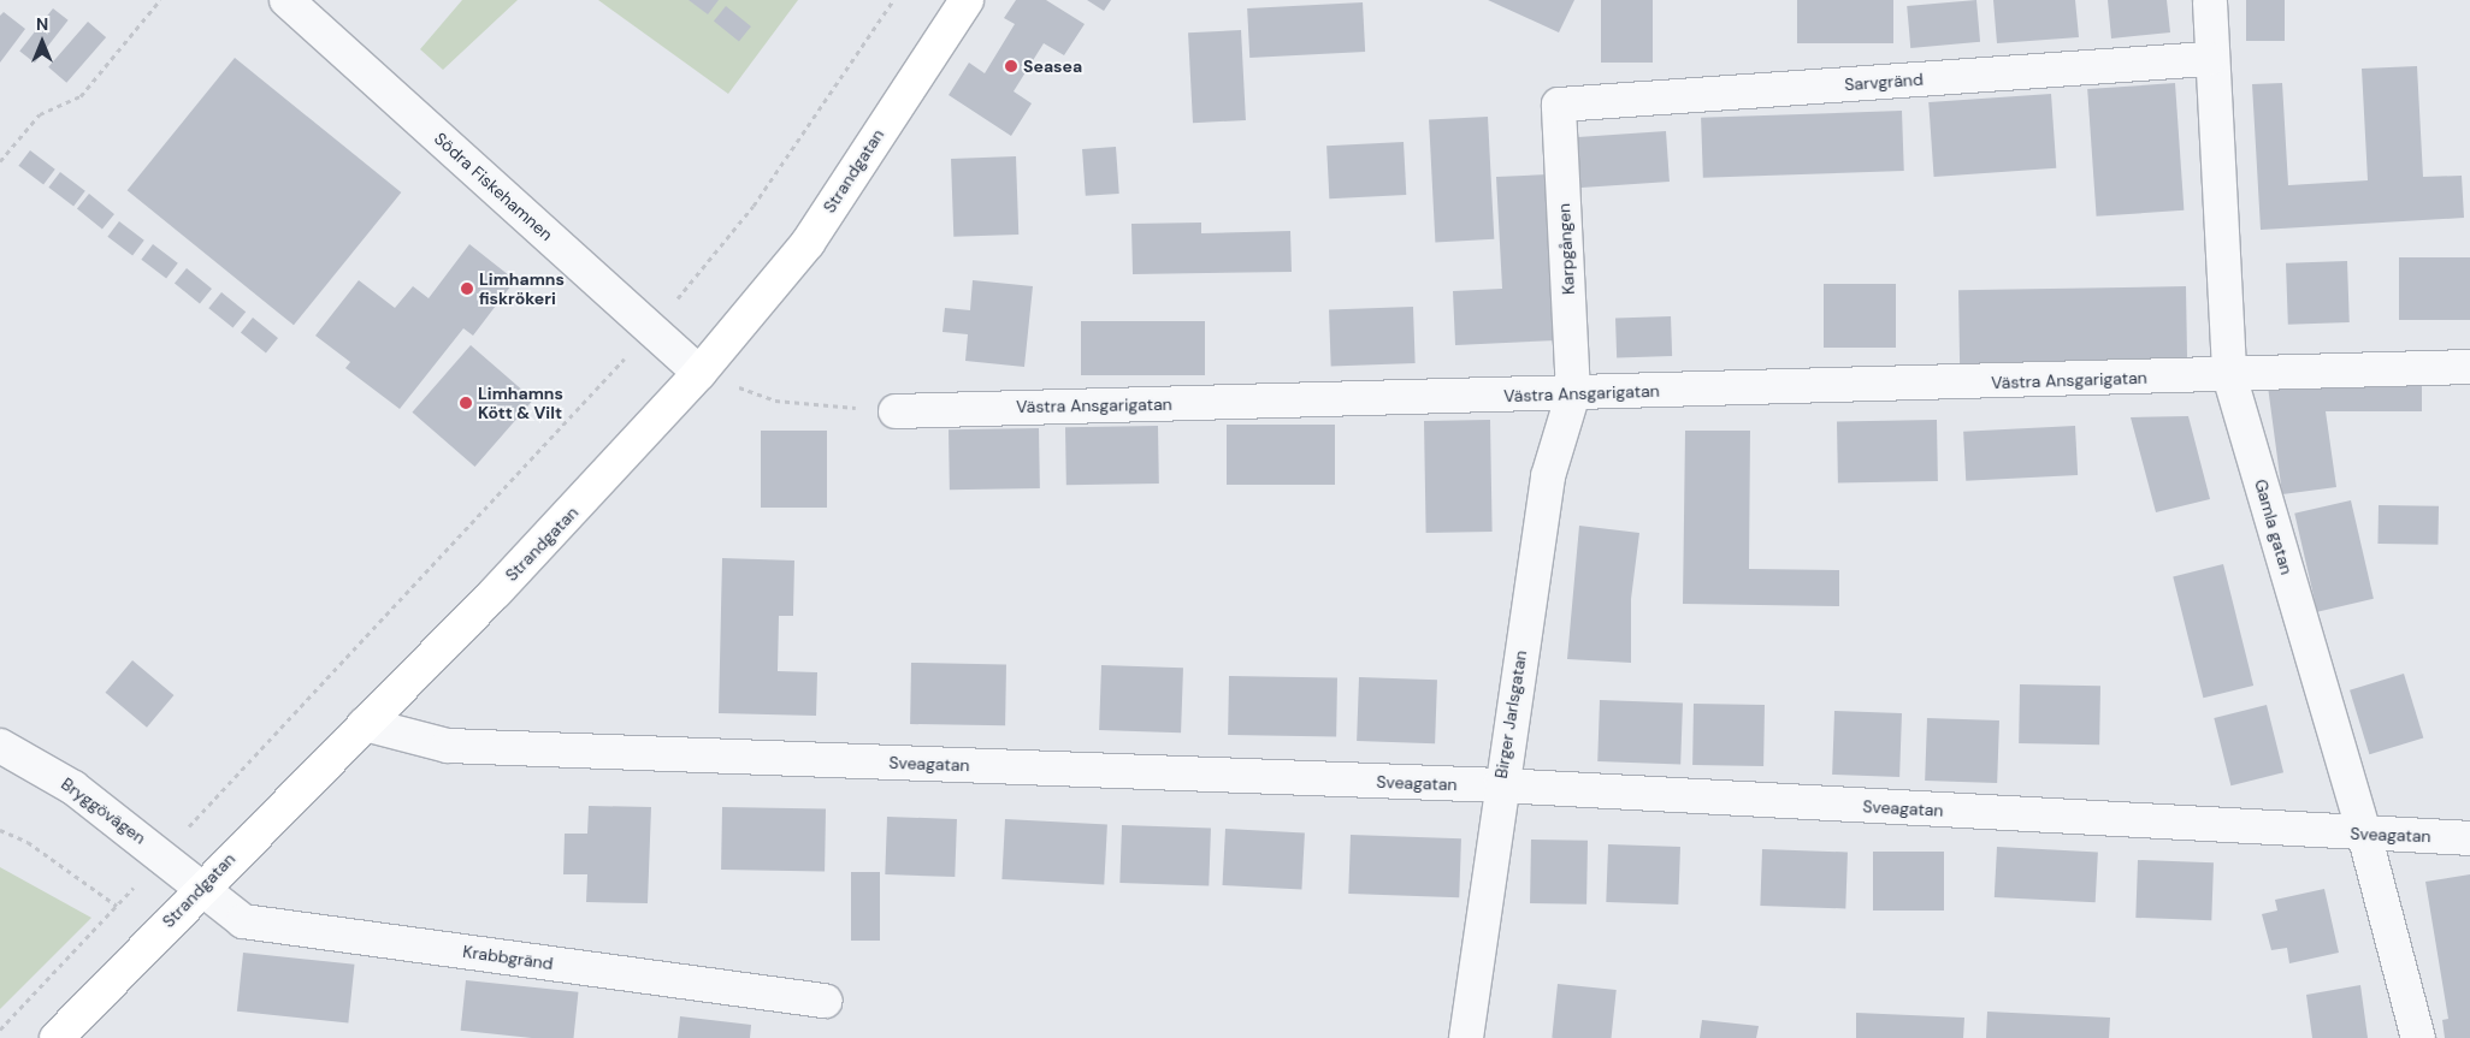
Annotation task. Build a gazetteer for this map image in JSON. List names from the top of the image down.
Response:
{
  "streets": {
    "street": [
      "Sarvgränd",
      "Strandgatan",
      "Södra Fiskehamnen",
      "Karpgången",
      "Västra Ansgarigatan",
      "Gamla gatan",
      "Birger Jarlsgatan",
      "Sveagatan",
      "Bryggövägen",
      "Krabbgränd"
    ]
  },
  "crossings": [
    ["Sarvgränd", "Karpgången"],
    ["Sarvgränd", "Gamla gatan"],
    ["Strandgatan", "Södra Fiskehamnen"],
    ["Strandgatan", "Sveagatan"],
    ["Strandgatan", "Bryggövägen"],
    ["Strandgatan", "Krabbgränd"],
    ["Karpgången", "Västra Ansgarigatan"],
    ["Karpgången", "Birger Jarlsgatan"],
    ["Västra Ansgarigatan", "Gamla gatan"],
    ["Västra Ansgarigatan", "Birger Jarlsgatan"],
    ["Gamla gatan", "Sveagatan"],
    ["Birger Jarlsgatan", "Sveagatan"],
    ["Bryggövägen", "Krabbgränd"]
  ],
  "places": ["Seasea", "Limhamns fiskrökeri", "Limhamns Kött & Vilt"],
  "north": "top"
}
